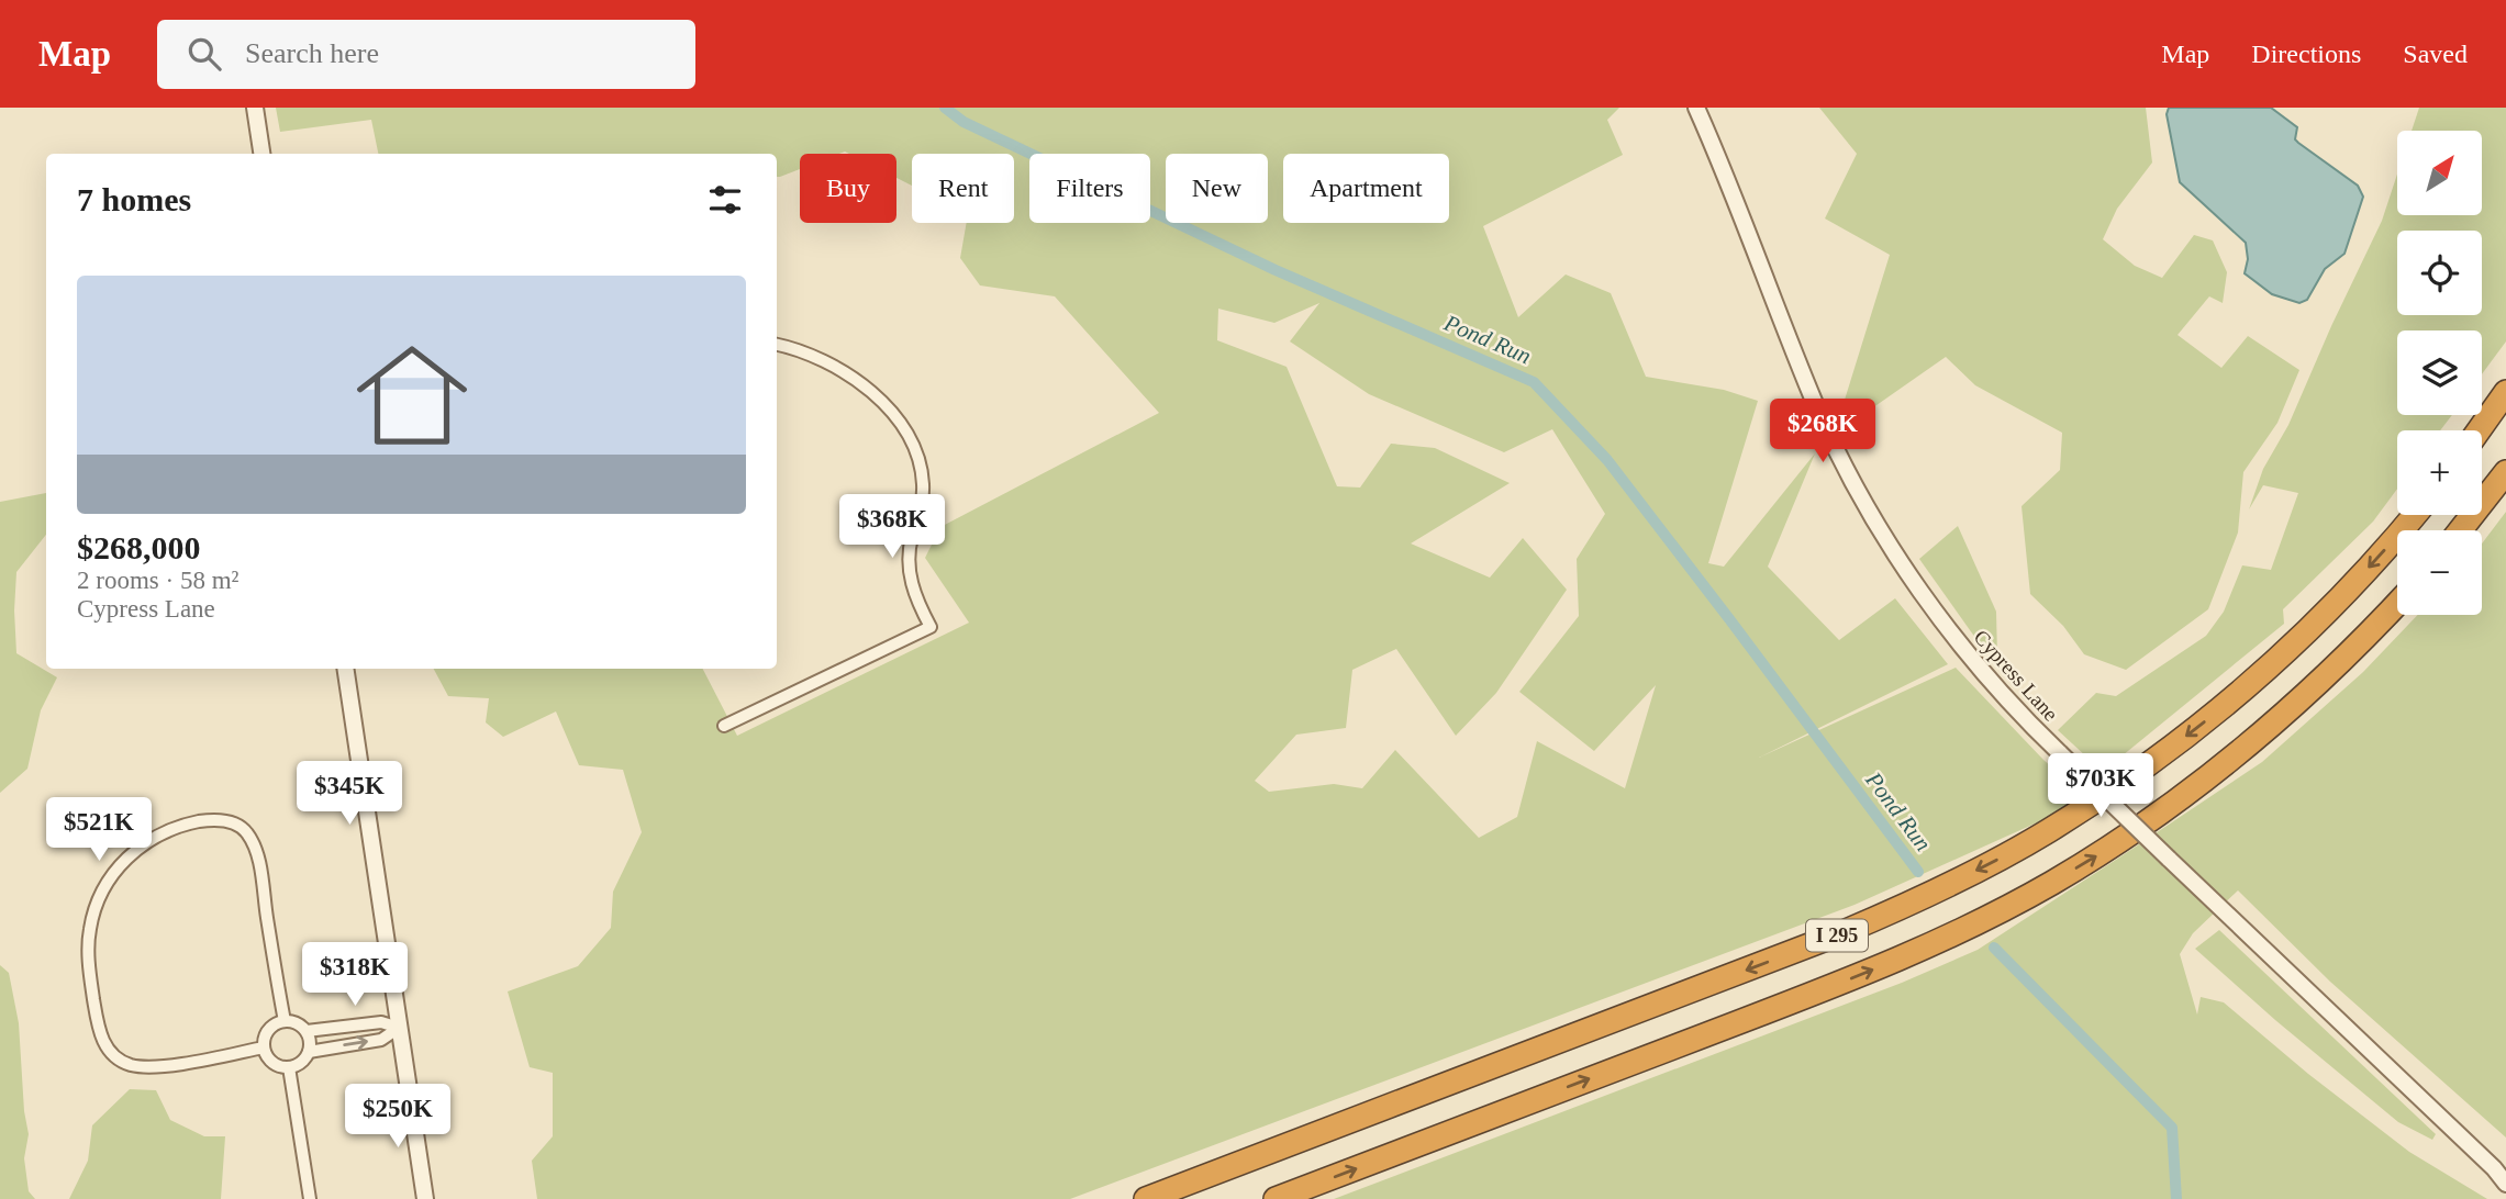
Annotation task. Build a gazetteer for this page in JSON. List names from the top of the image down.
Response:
{
  "streets": {
    "highway": ["I 295"],
    "street": ["Cypress Lane"]
  },
  "water": ["Pond Run"],
  "north": "top right",
  "page": {
    "header": "Map",
    "search": "Search here",
    "nav": ["Map", "Directions", "Saved"],
    "map_buttons": ["+", "−"],
    "chip": [
      "Buy",
      "Rent",
      "Filters",
      "New",
      "Apartment"
    ],
    "heading": "7 homes",
    "list": [
      {
        "name": "$268,000",
        "note": "2 rooms · 58 m² · Cypress Lane"
      }
    ],
    "price": [
      "$268K",
      "$368K",
      "$703K",
      "$345K",
      "$521K",
      "$318K",
      "$250K"
    ]
  }
}
